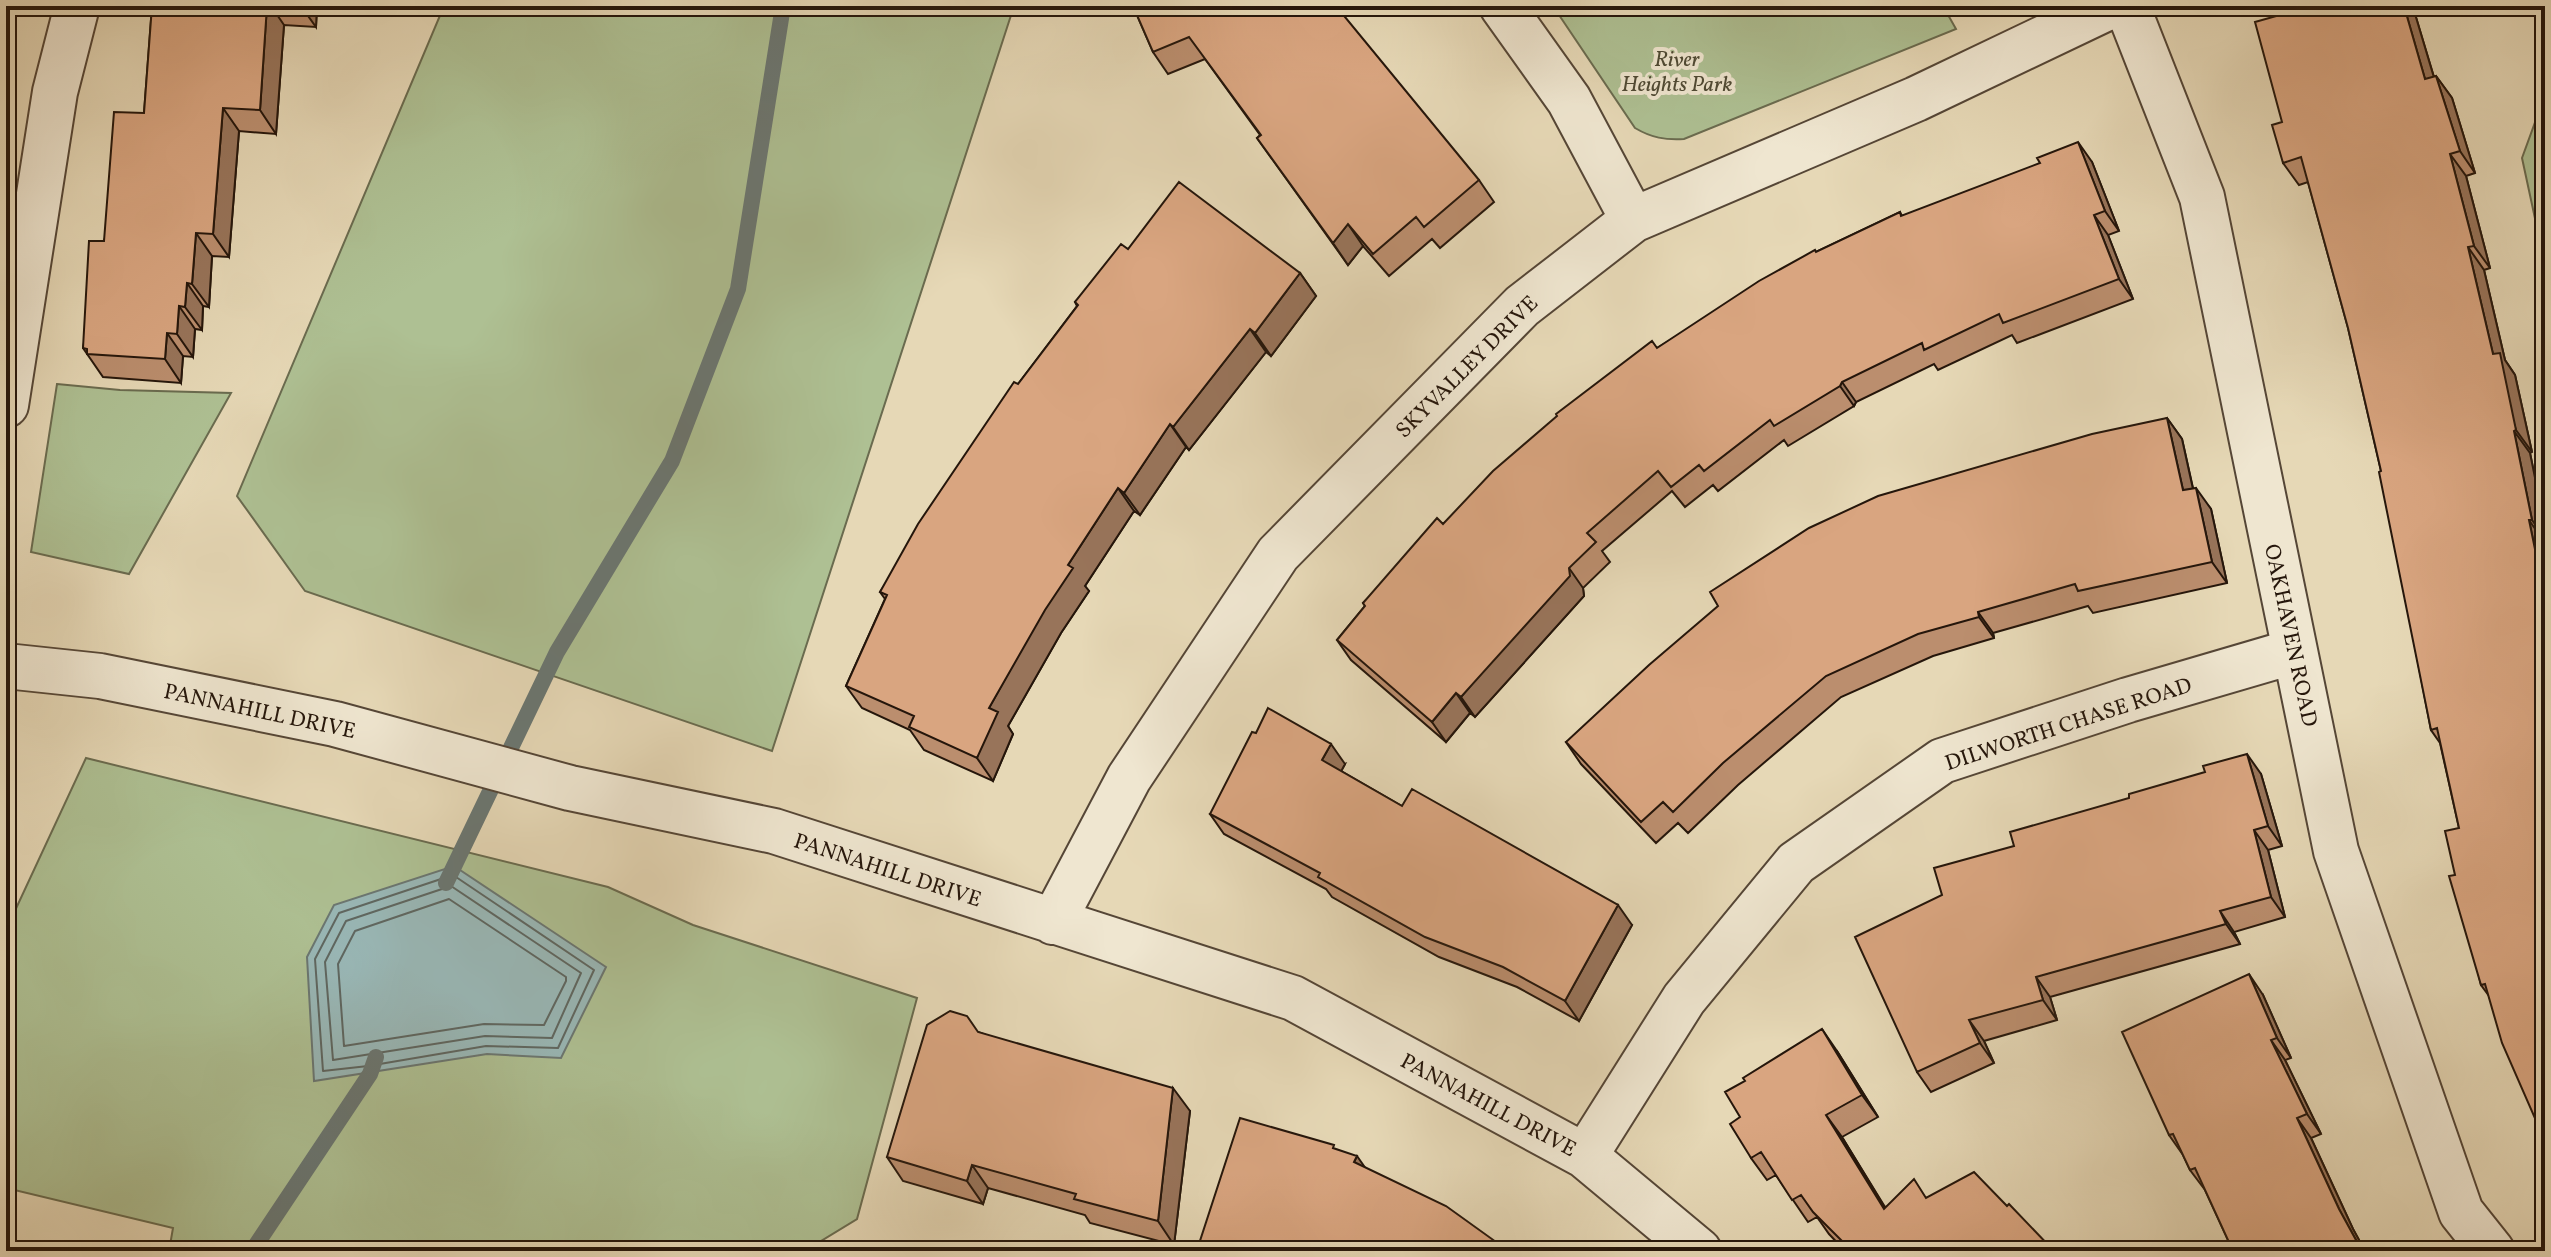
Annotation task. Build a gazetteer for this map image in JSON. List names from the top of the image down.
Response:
{
  "streets": {
    "street": [
      "SKYVALLEY DRIVE",
      "OAKHAVEN ROAD",
      "PANNAHILL DRIVE",
      "DILWORTH CHASE ROAD"
    ]
  },
  "crossings": [
    ["SKYVALLEY DRIVE", "PANNAHILL DRIVE"],
    ["OAKHAVEN ROAD", "DILWORTH CHASE ROAD"],
    ["PANNAHILL DRIVE", "DILWORTH CHASE ROAD"]
  ],
  "parks": ["River Heights Park"]
}
